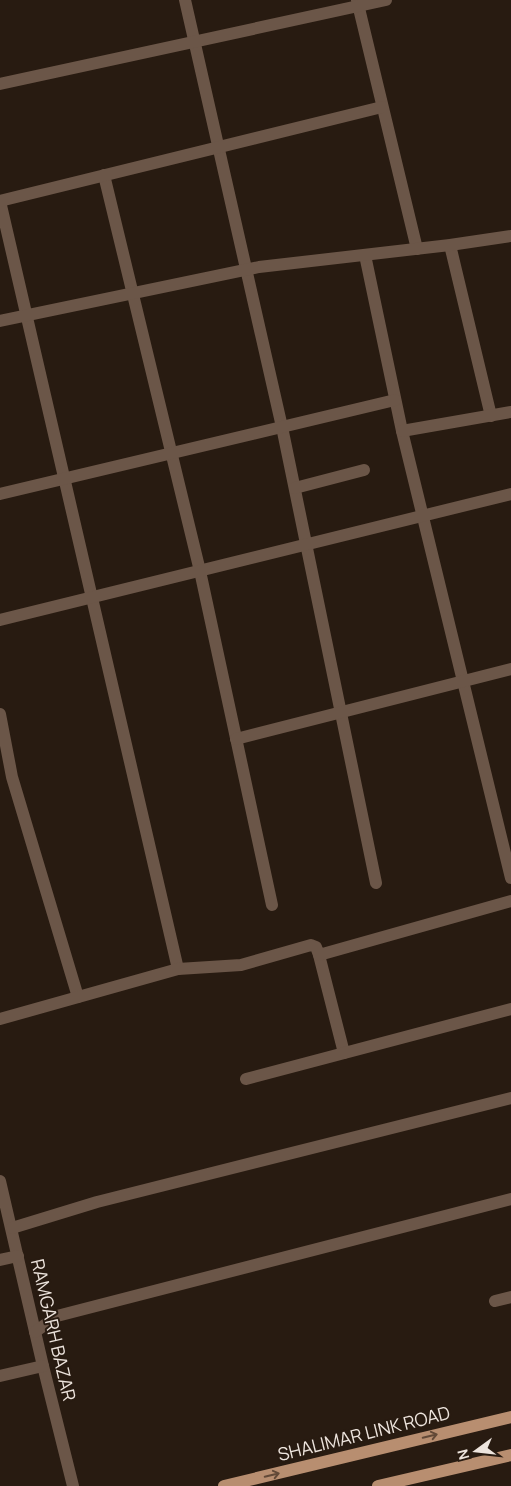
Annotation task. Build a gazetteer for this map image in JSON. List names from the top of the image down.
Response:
{
  "streets": {
    "main road": ["SHALIMAR LINK ROAD"],
    "street": ["RAMGARH BAZAR"]
  },
  "north": "left"
}
